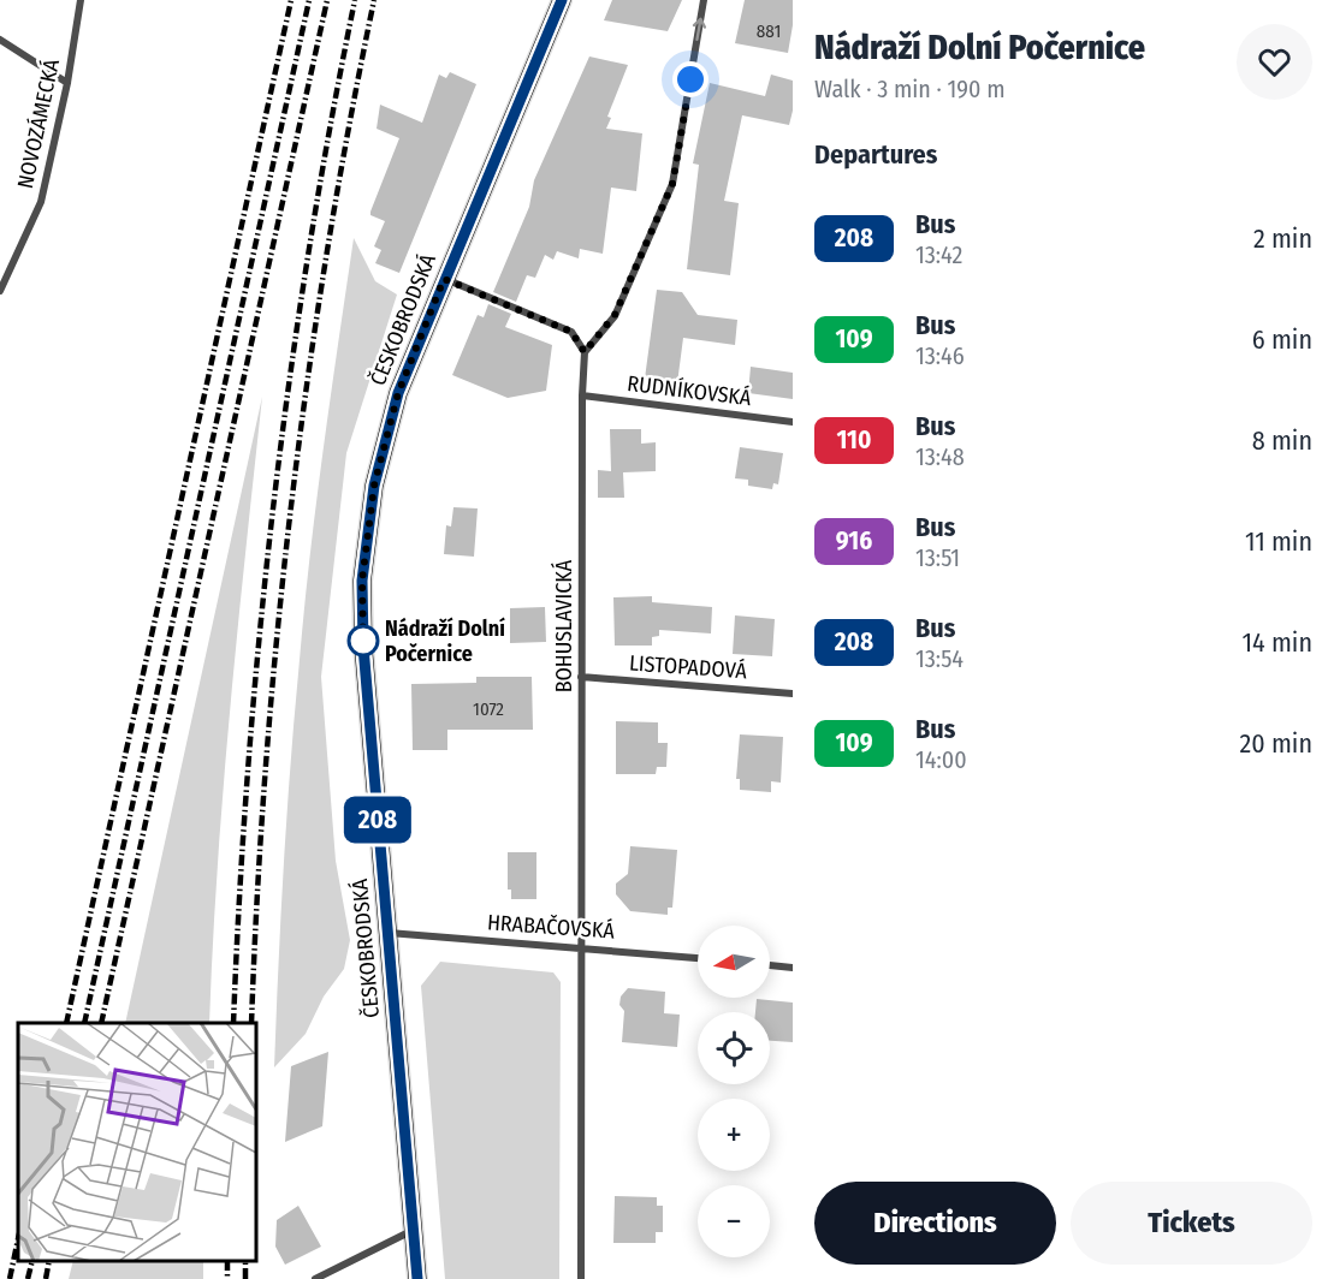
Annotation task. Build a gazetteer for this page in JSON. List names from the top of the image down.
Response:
{
  "streets": {
    "main road": ["ČESKOBRODSKÁ"],
    "street": [
      "NOVOZÁMECKÁ",
      "RUDNÍKOVSKÁ",
      "BOHUSLAVICKÁ",
      "LISTOPADOVÁ",
      "HRABAČOVSKÁ"
    ]
  },
  "crossings": [
    ["ČESKOBRODSKÁ", "HRABAČOVSKÁ"],
    ["RUDNÍKOVSKÁ", "BOHUSLAVICKÁ"],
    ["BOHUSLAVICKÁ", "LISTOPADOVÁ"],
    ["BOHUSLAVICKÁ", "HRABAČOVSKÁ"]
  ],
  "places": ["Nádraží Dolní Počernice"],
  "lines": ["bus line 208"],
  "house_numbers": ["881", "1072"],
  "north": "left",
  "page": {
    "on_map": "208",
    "heading": [
      ["Nádraží Dolní Počernice", "Walk · 3 min · 190 m"],
      "Departures"
    ],
    "list": [
      {
        "mark": "208",
        "name": "Bus",
        "note": "13:42",
        "value": "2 min"
      },
      {
        "mark": "109",
        "name": "Bus",
        "note": "13:46",
        "value": "6 min"
      },
      {
        "mark": "110",
        "name": "Bus",
        "note": "13:48",
        "value": "8 min"
      },
      {
        "mark": "916",
        "name": "Bus",
        "note": "13:51",
        "value": "11 min"
      },
      {
        "mark": "208",
        "name": "Bus",
        "note": "13:54",
        "value": "14 min"
      },
      {
        "mark": "109",
        "name": "Bus",
        "note": "14:00",
        "value": "20 min"
      }
    ],
    "map_buttons": ["+", "−"],
    "buttons": ["Directions", "Tickets"]
  }
}
